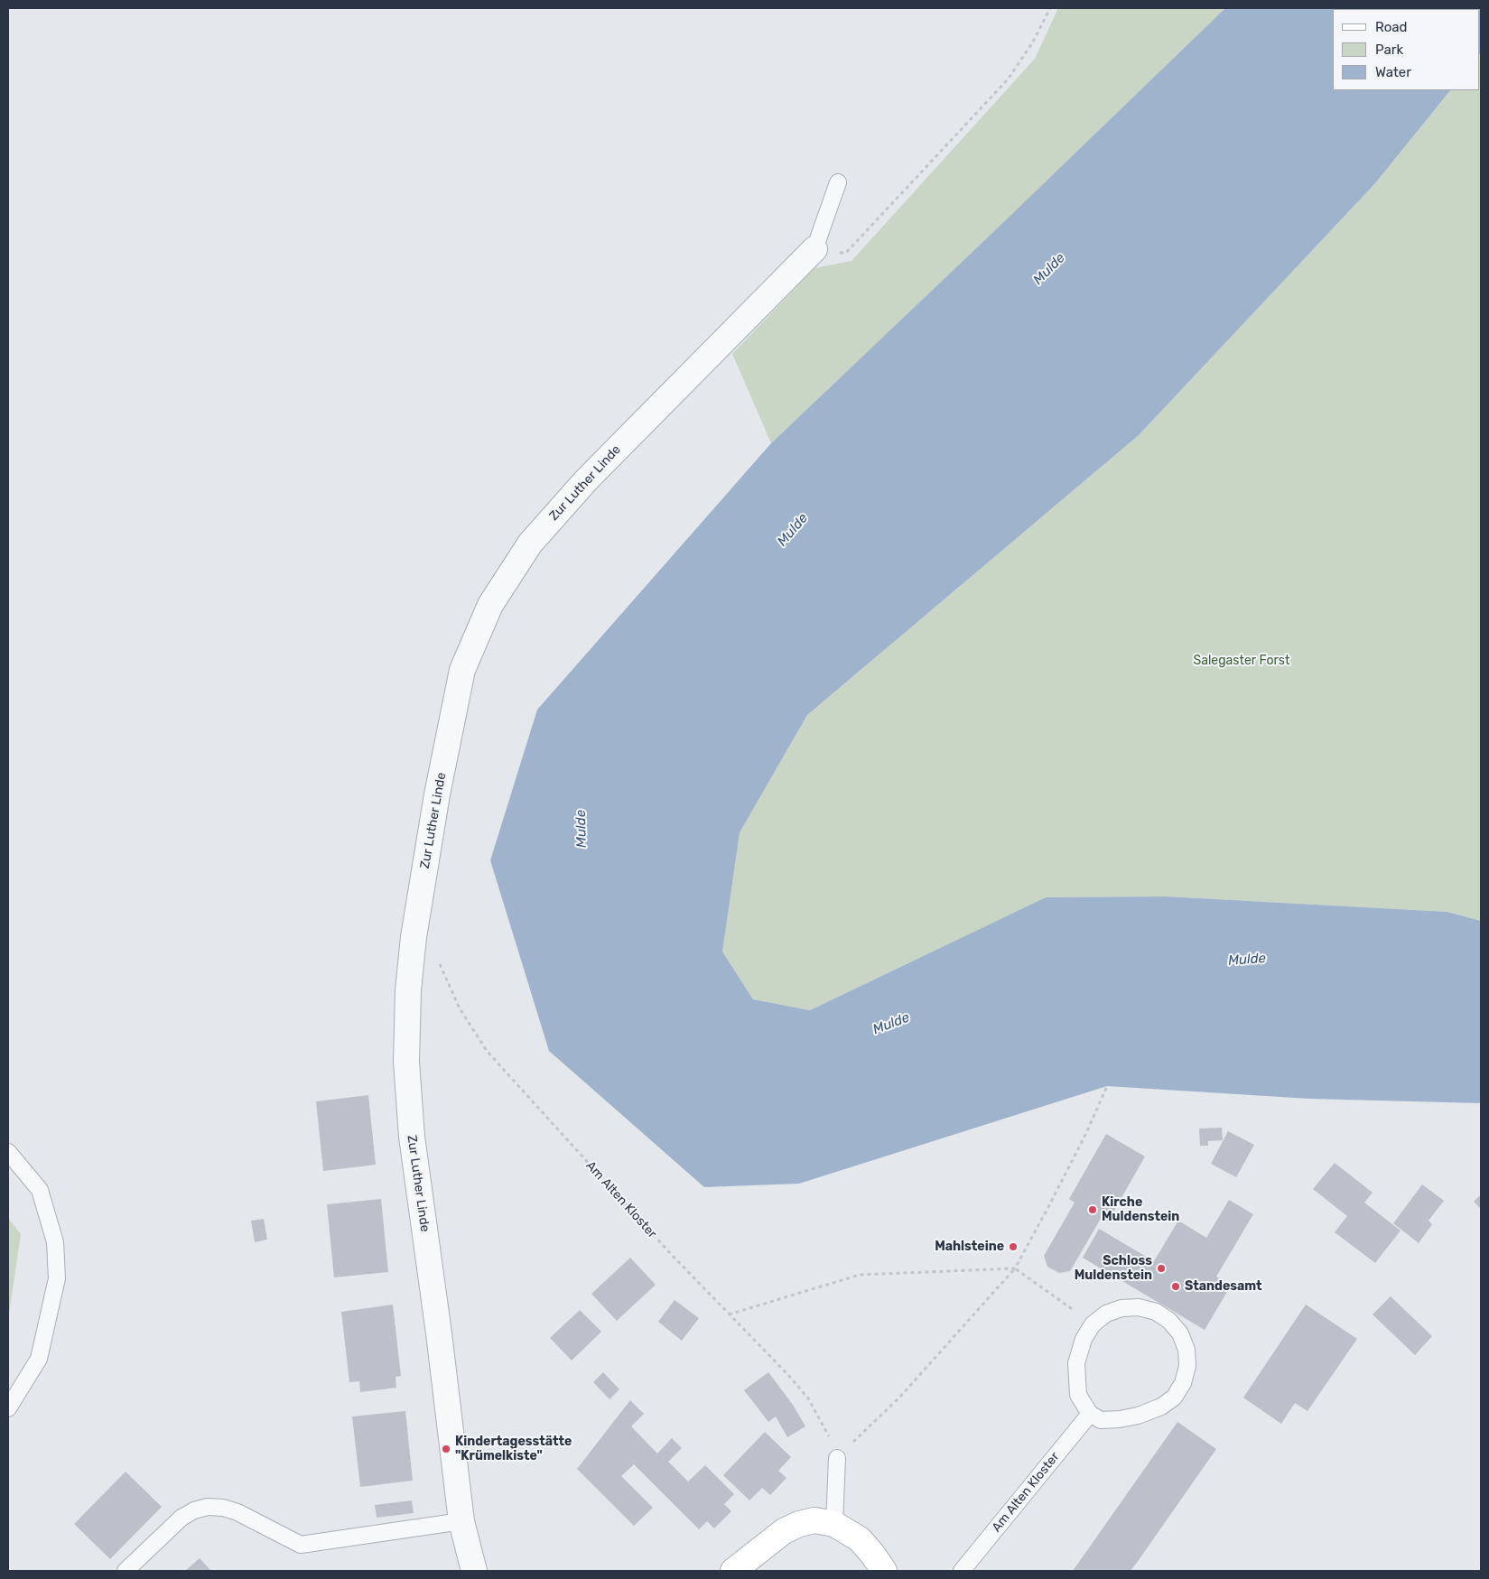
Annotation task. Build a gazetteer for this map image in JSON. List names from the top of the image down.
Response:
{
  "streets": {
    "street": ["Zur Luther Linde"],
    "lane": ["Am Alten Kloster"]
  },
  "crossings": [
    ["Zur Luther Linde", "Am Alten Kloster"]
  ],
  "water": ["Mulde"],
  "parks": ["Salegaster Forst"],
  "places": [
    "Kirche Muldenstein",
    "Mahlsteine",
    "Schloss Muldenstein",
    "Standesamt",
    "Kindertagesstätte \"Krümelkiste\""
  ],
  "legend": ["Road", "Park", "Water"]
}
